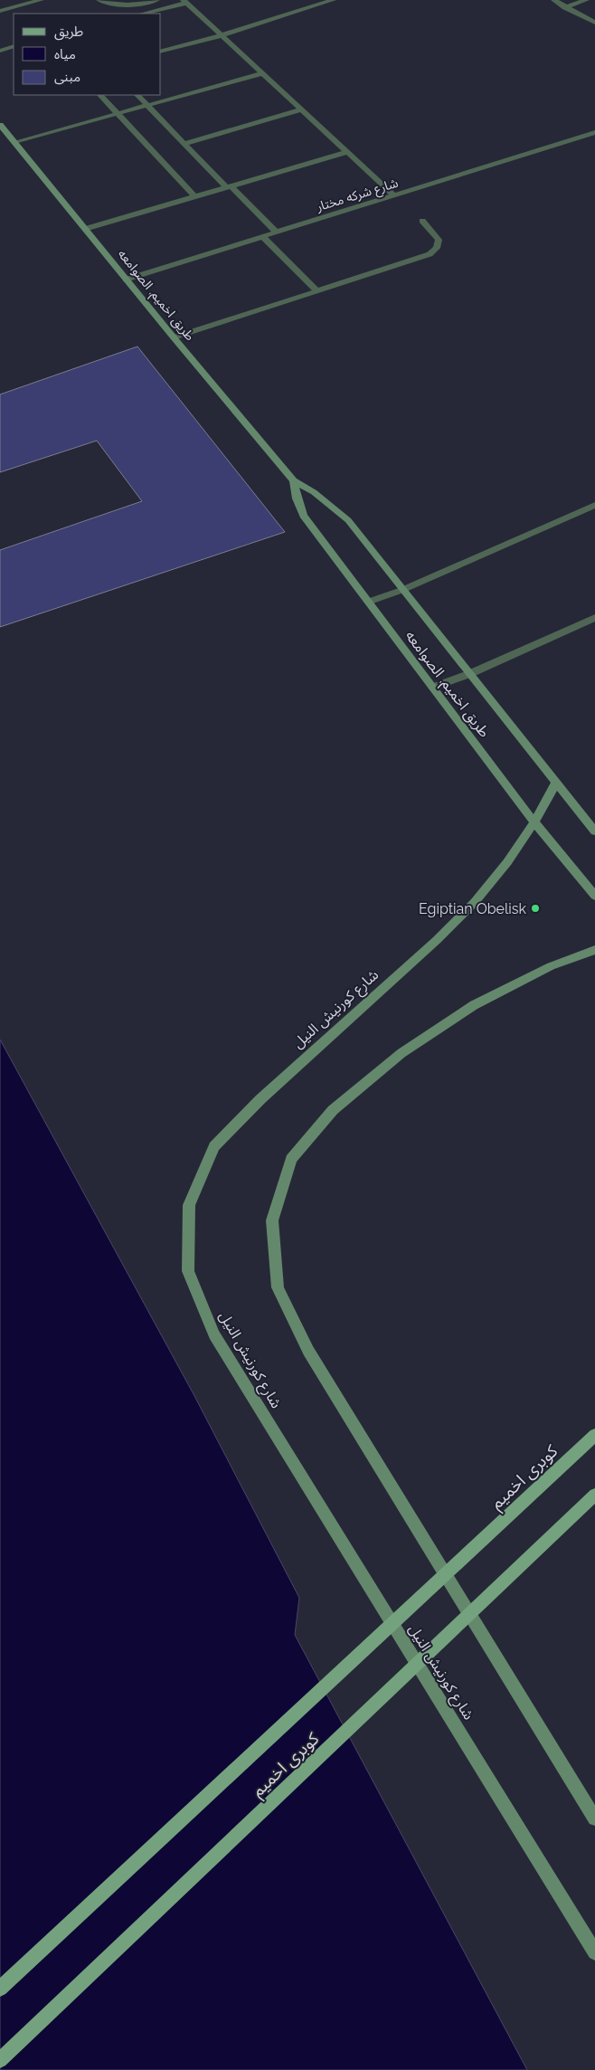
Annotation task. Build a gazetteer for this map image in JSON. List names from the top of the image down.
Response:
{
  "streets": {
    "main road": ["طريق اخميم, الصوامعه", "شارع كورنيش النيل", "كوبرى اخميم"],
    "street": ["شارع شركه مختار"]
  },
  "crossings": [
    ["شارع شركه مختار", "طريق اخميم, الصوامعه"],
    ["طريق اخميم, الصوامعه", "شارع كورنيش النيل"]
  ],
  "places": ["Egiptian Obelisk"],
  "legend": ["طريق", "مياه", "مبنى"]
}
